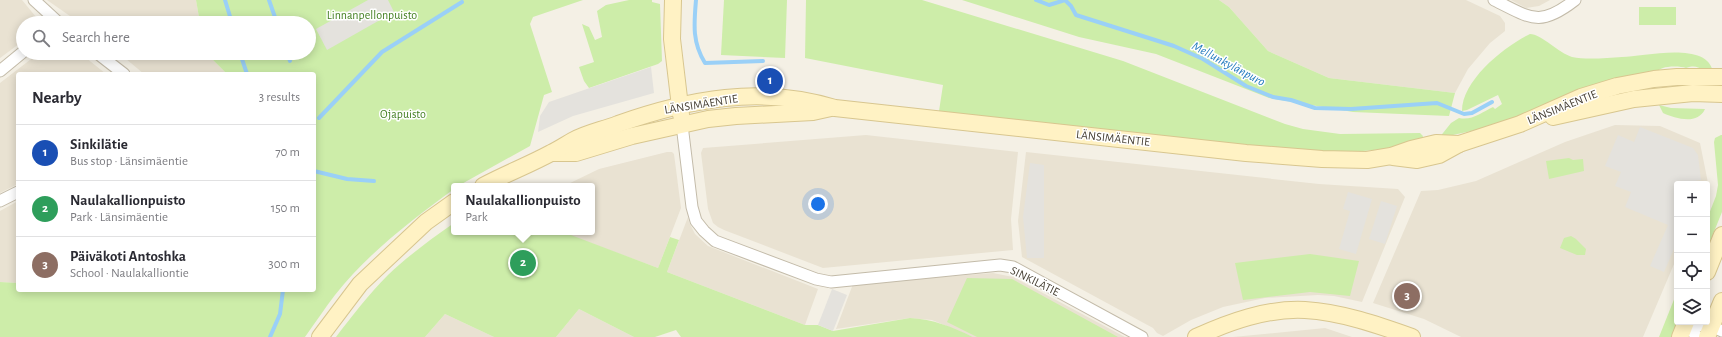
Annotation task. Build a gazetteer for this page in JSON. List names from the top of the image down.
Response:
{
  "streets": {
    "main road": ["LÄNSIMÄENTIE"],
    "street": ["SINKILÄTIE"]
  },
  "crossings": [
    ["LÄNSIMÄENTIE", "SINKILÄTIE"]
  ],
  "water": ["Mellunkylänpuro"],
  "parks": ["Linnanpellonpuisto", "Ojapuisto"],
  "page": {
    "search": "Search here",
    "pins": ["1", "2", "3"],
    "heading": ["Nearby", "3 results"],
    "list": [
      {
        "mark": "1",
        "name": "Sinkilätie",
        "note": "Bus stop · Länsimäentie",
        "value": "70 m"
      },
      {
        "mark": "2",
        "name": "Naulakallionpuisto",
        "note": "Park · Länsimäentie",
        "value": "150 m"
      },
      {
        "mark": "3",
        "name": "Päiväkoti Antoshka",
        "note": "School · Naulakalliontie",
        "value": "300 m"
      }
    ],
    "map_buttons": ["+", "−"],
    "popup": ["Naulakallionpuisto", "Park"]
  }
}
